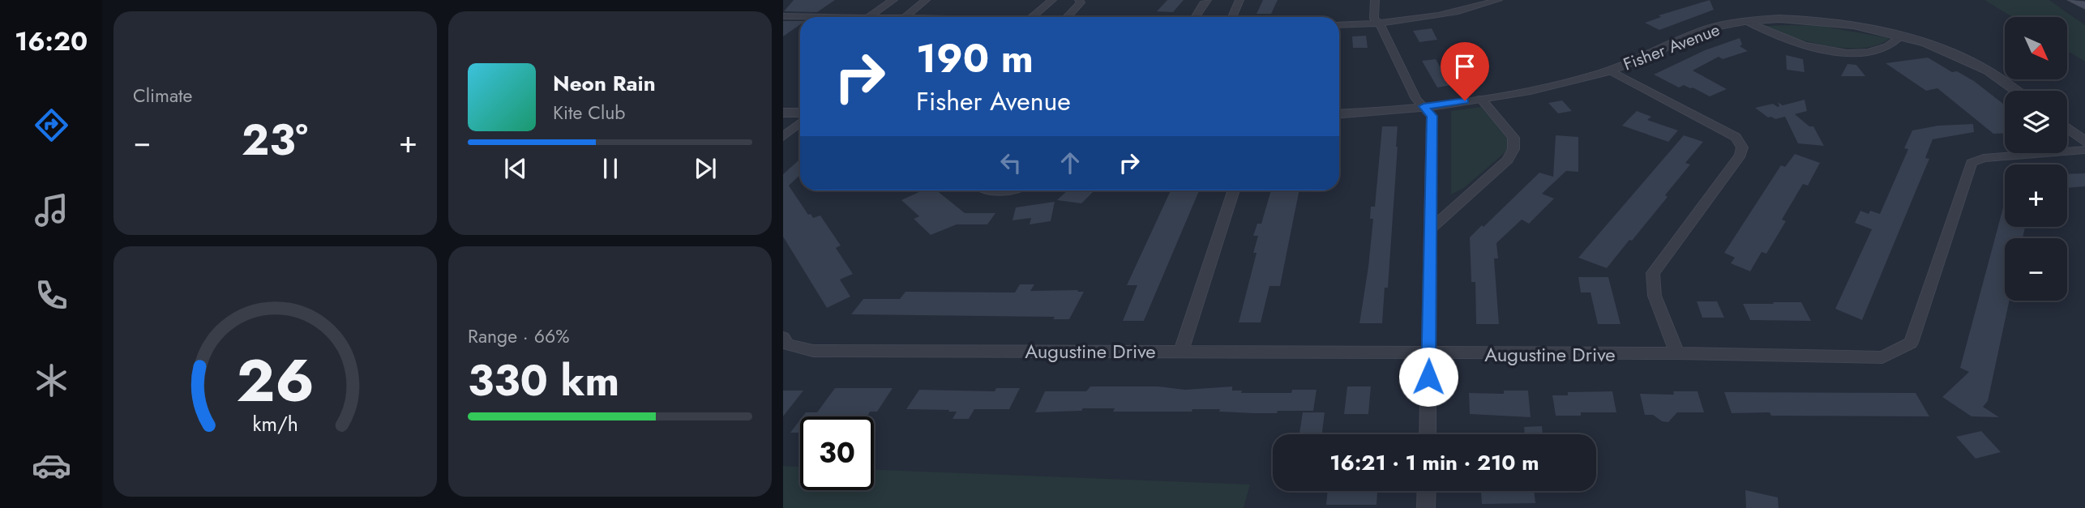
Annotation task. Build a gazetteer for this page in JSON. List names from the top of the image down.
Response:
{
  "streets": {
    "street": ["Fisher Avenue", "Augustine Drive"]
  },
  "north": "bottom right",
  "page": {
    "tabs": "16:20",
    "tile": [
      "Climate",
      ["Range · 66%", "330 km"]
    ],
    "map_buttons": ["+", "−"],
    "turn": ["190 m", "Fisher Avenue"],
    "song": ["Neon Rain", "Kite Club"],
    "heat": ["−", "23°", "+"],
    "limit": "30",
    "trip": "16:21 · 1 min · 210 m",
    "gauge": ["26", "km/h"]
  }
}
